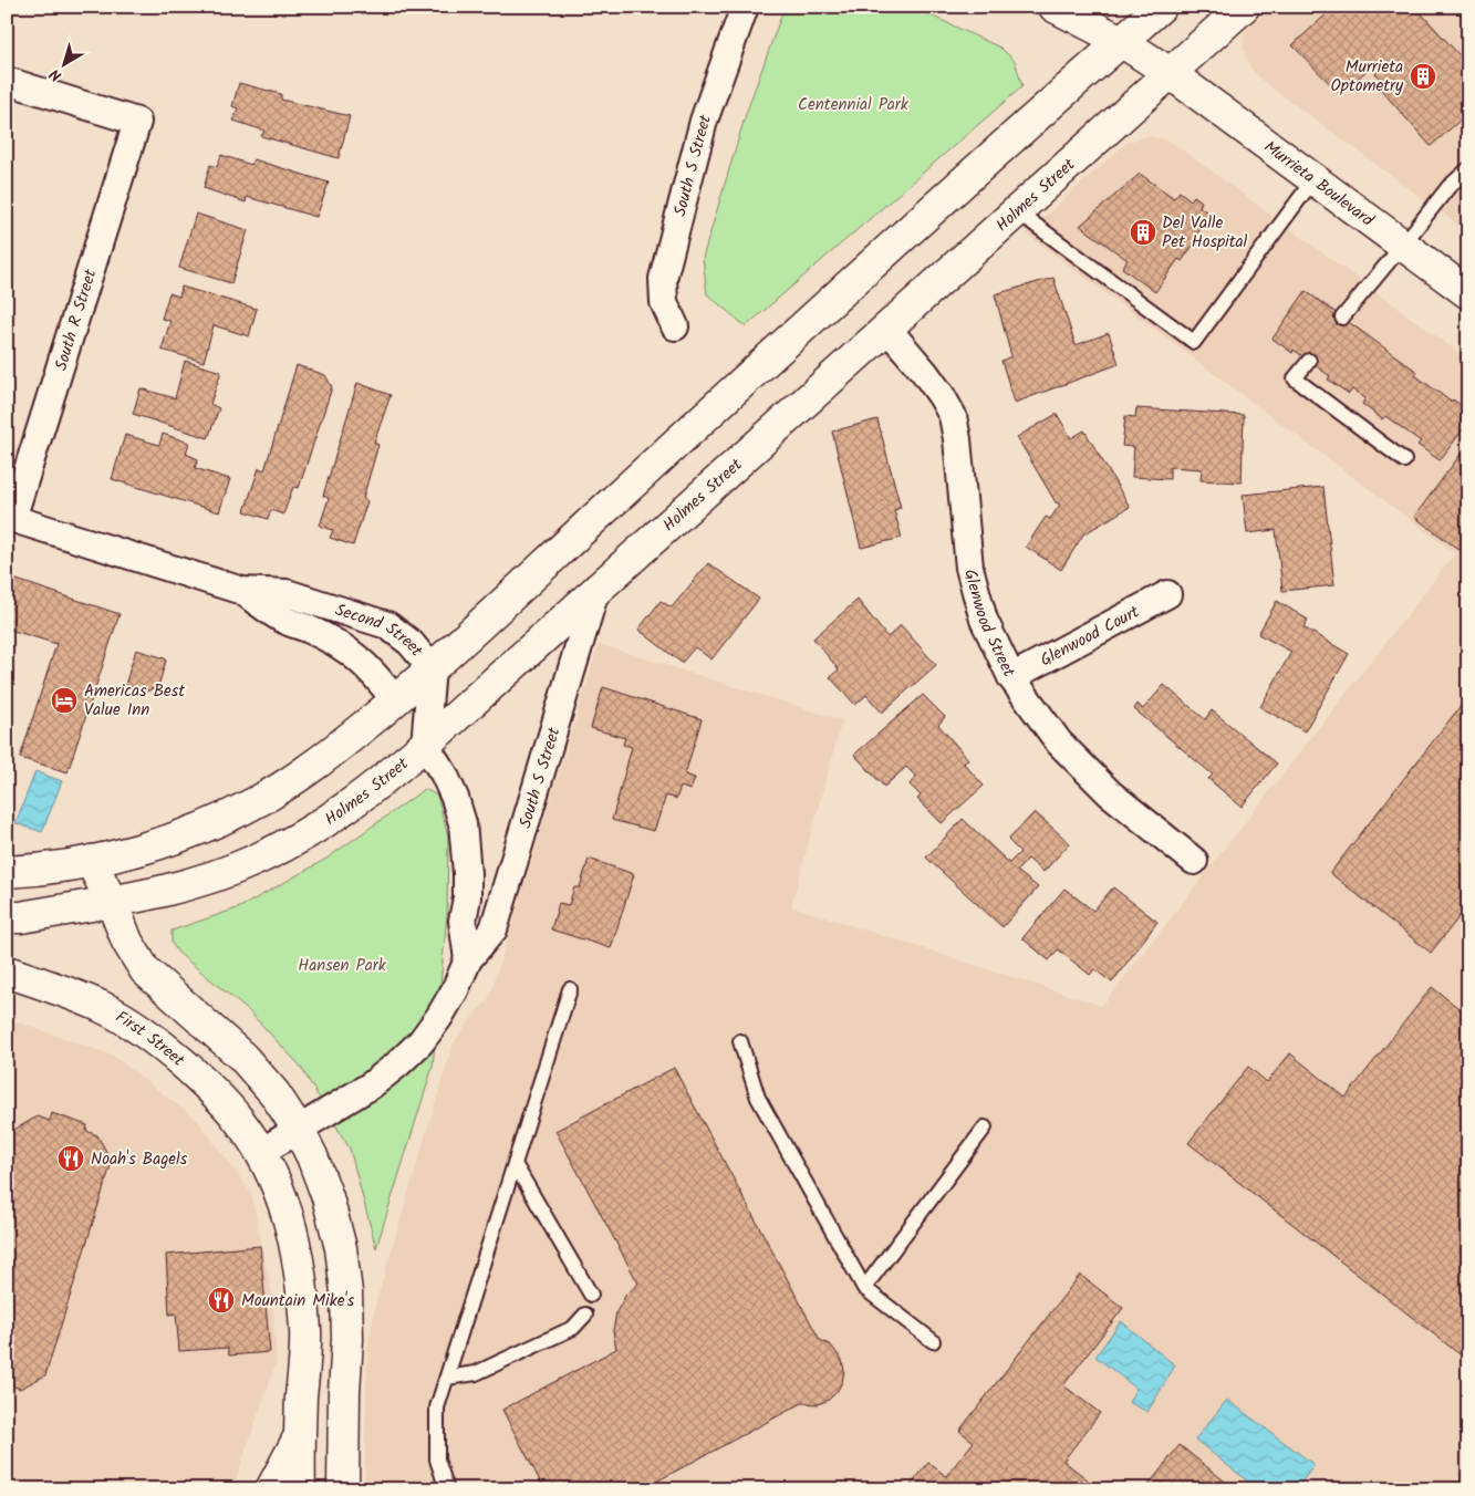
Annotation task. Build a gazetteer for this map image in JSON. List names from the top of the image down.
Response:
{
  "streets": {
    "main road": ["Murrieta Boulevard", "Holmes Street", "First Street"],
    "street": [
      "South S Street",
      "South R Street",
      "Glenwood Street",
      "Second Street",
      "Glenwood Court"
    ]
  },
  "crossings": [
    ["South S Street", "Holmes Street"],
    ["South S Street", "Second Street"],
    ["South S Street", "First Street"],
    ["Murrieta Boulevard", "Holmes Street"],
    ["Holmes Street", "Glenwood Street"],
    ["Holmes Street", "Second Street"],
    ["South R Street", "Second Street"],
    ["Glenwood Street", "Glenwood Court"]
  ],
  "parks": ["Centennial Park", "Hansen Park"],
  "places": {
    "building": ["Murrieta Optometry", "Del Valle Pet Hospital"],
    "hotel": ["Americas Best Value Inn"],
    "restaurant": ["Noah's Bagels", "Mountain Mike's"]
  },
  "north": "bottom left"
}
